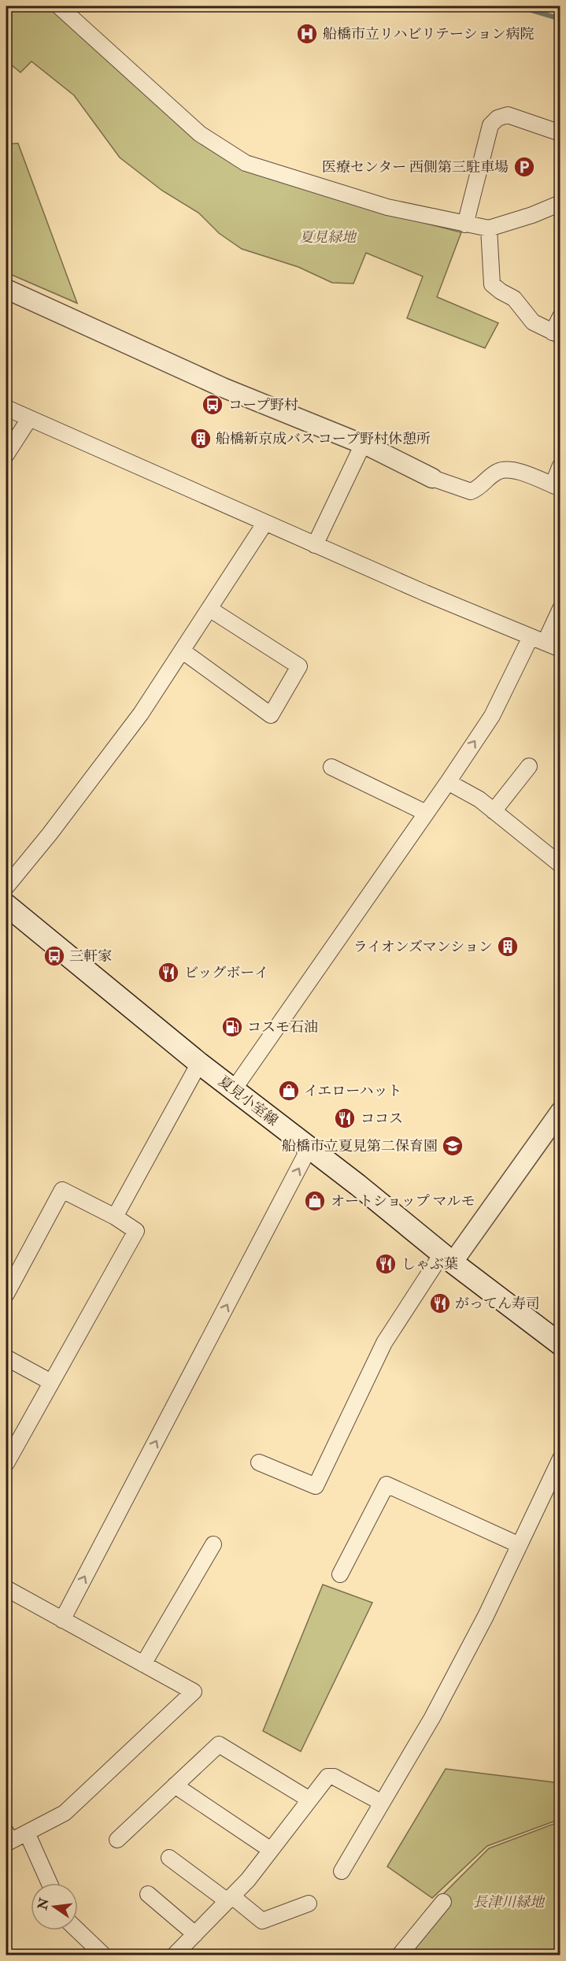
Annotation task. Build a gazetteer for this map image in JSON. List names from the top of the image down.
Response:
{
  "streets": {
    "main road": ["夏見小室線"]
  },
  "parks": ["夏見緑地", "長津川緑地"],
  "places": {
    "hospital": ["船橋市立リハビリテーション病院"],
    "parking": ["医療センター 西側第三駐車場"],
    "bus stop": ["コープ野村", "三軒家"],
    "building": ["船橋新京成バス コープ野村休憩所", "ライオンズマンション"],
    "restaurant": [
      "ビッグボーイ",
      "ココス",
      "しゃぶ葉",
      "がってん寿司"
    ],
    "fuel station": ["コスモ石油"],
    "shop": ["イエローハット", "オートショップ マルモ"],
    "school or university": ["船橋市立夏見第二保育園"]
  },
  "north": "left"
}
